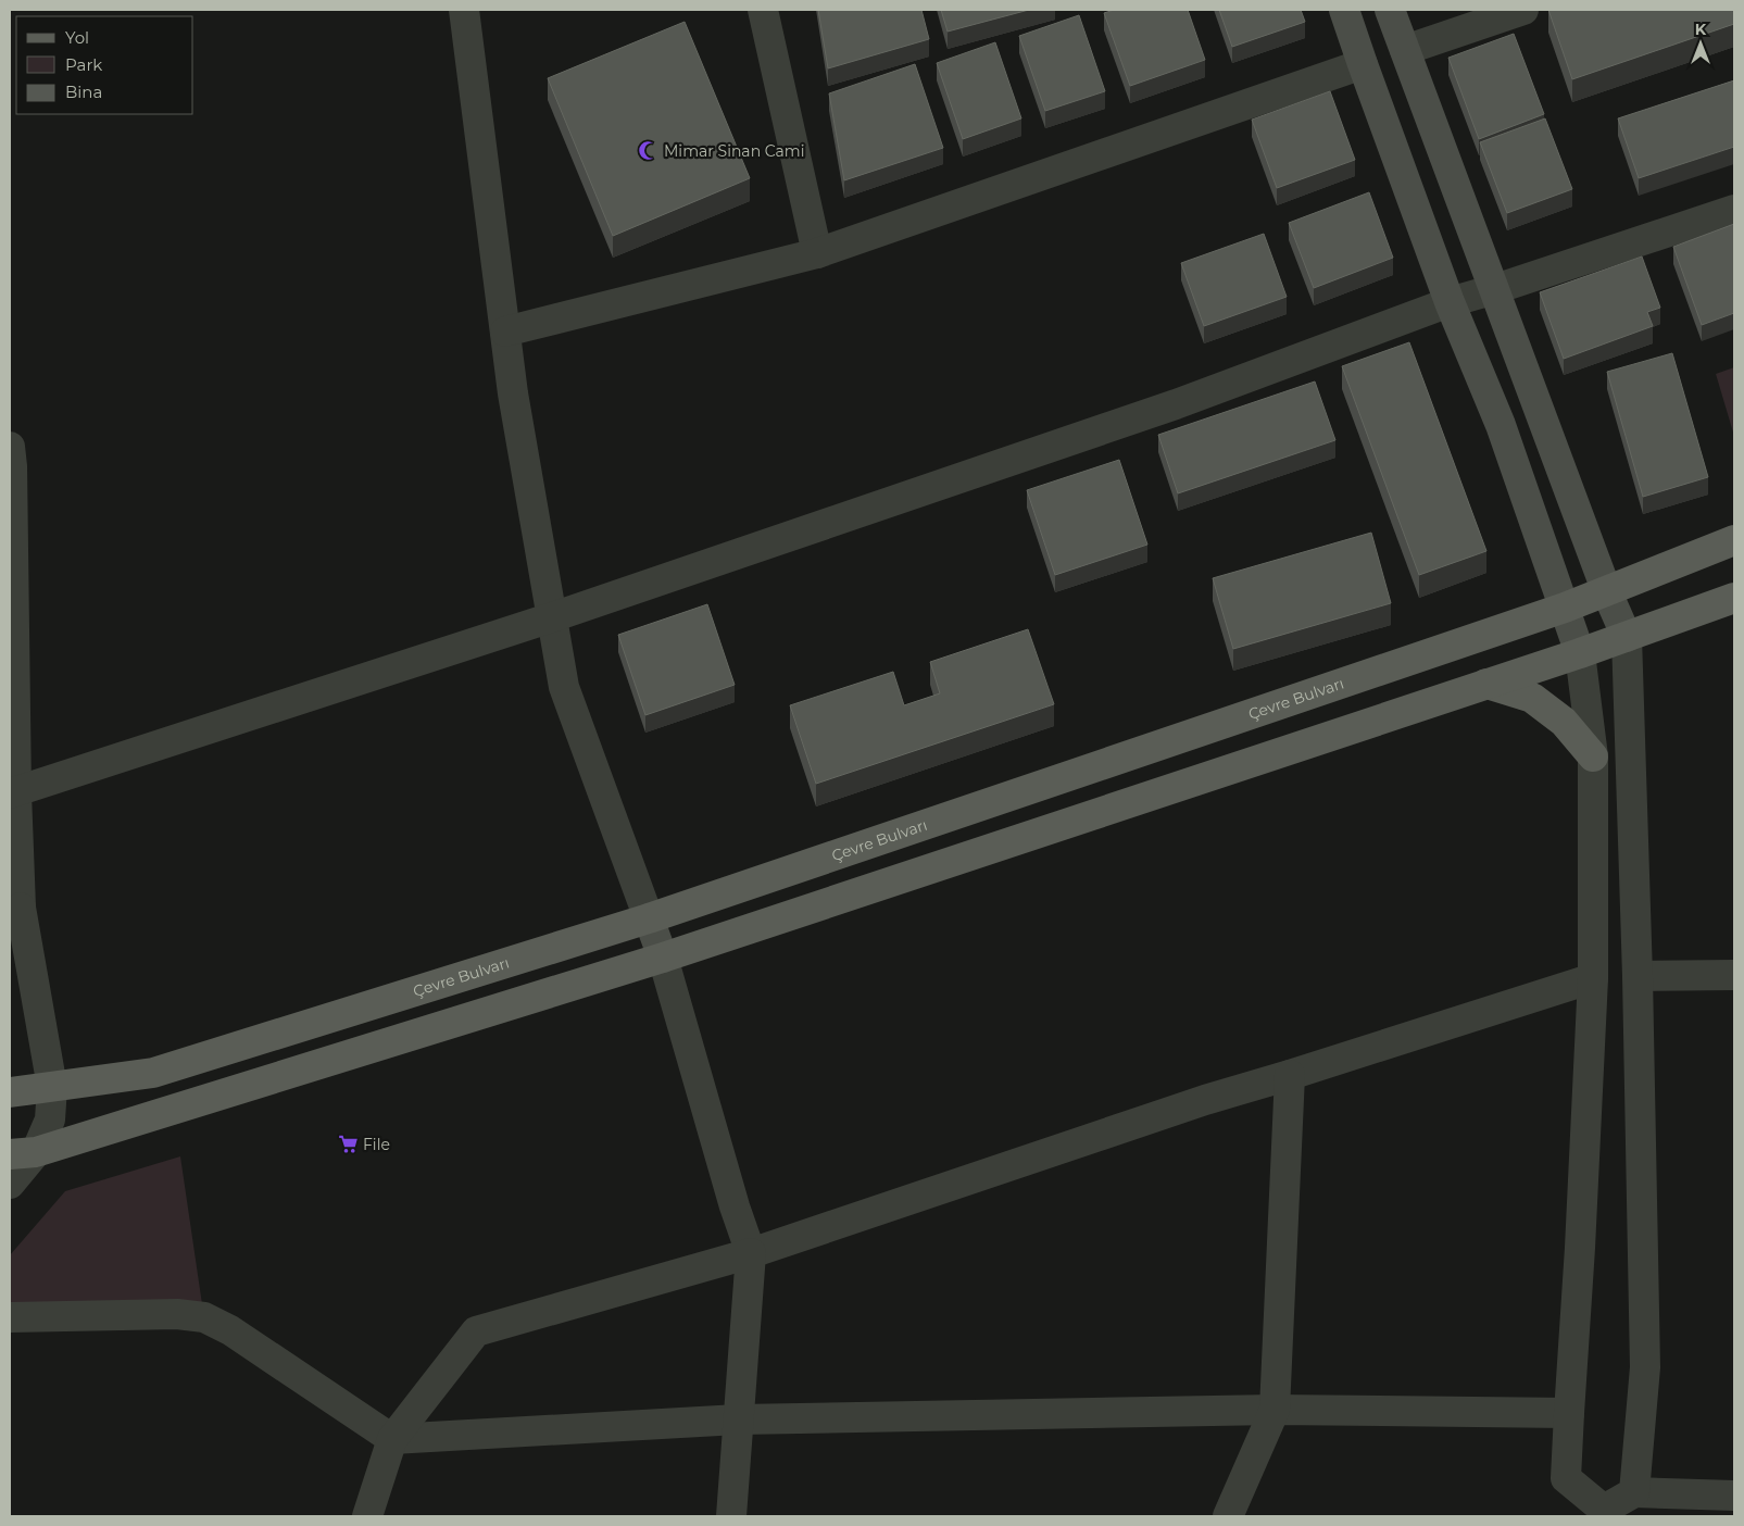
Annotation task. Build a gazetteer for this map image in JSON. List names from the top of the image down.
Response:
{
  "streets": {
    "main road": ["Çevre Bulvarı"]
  },
  "places": {
    "mosque": ["Mimar Sinan Cami"],
    "supermarket": ["File"]
  },
  "legend": ["Yol", "Park", "Bina"],
  "north": "top"
}
